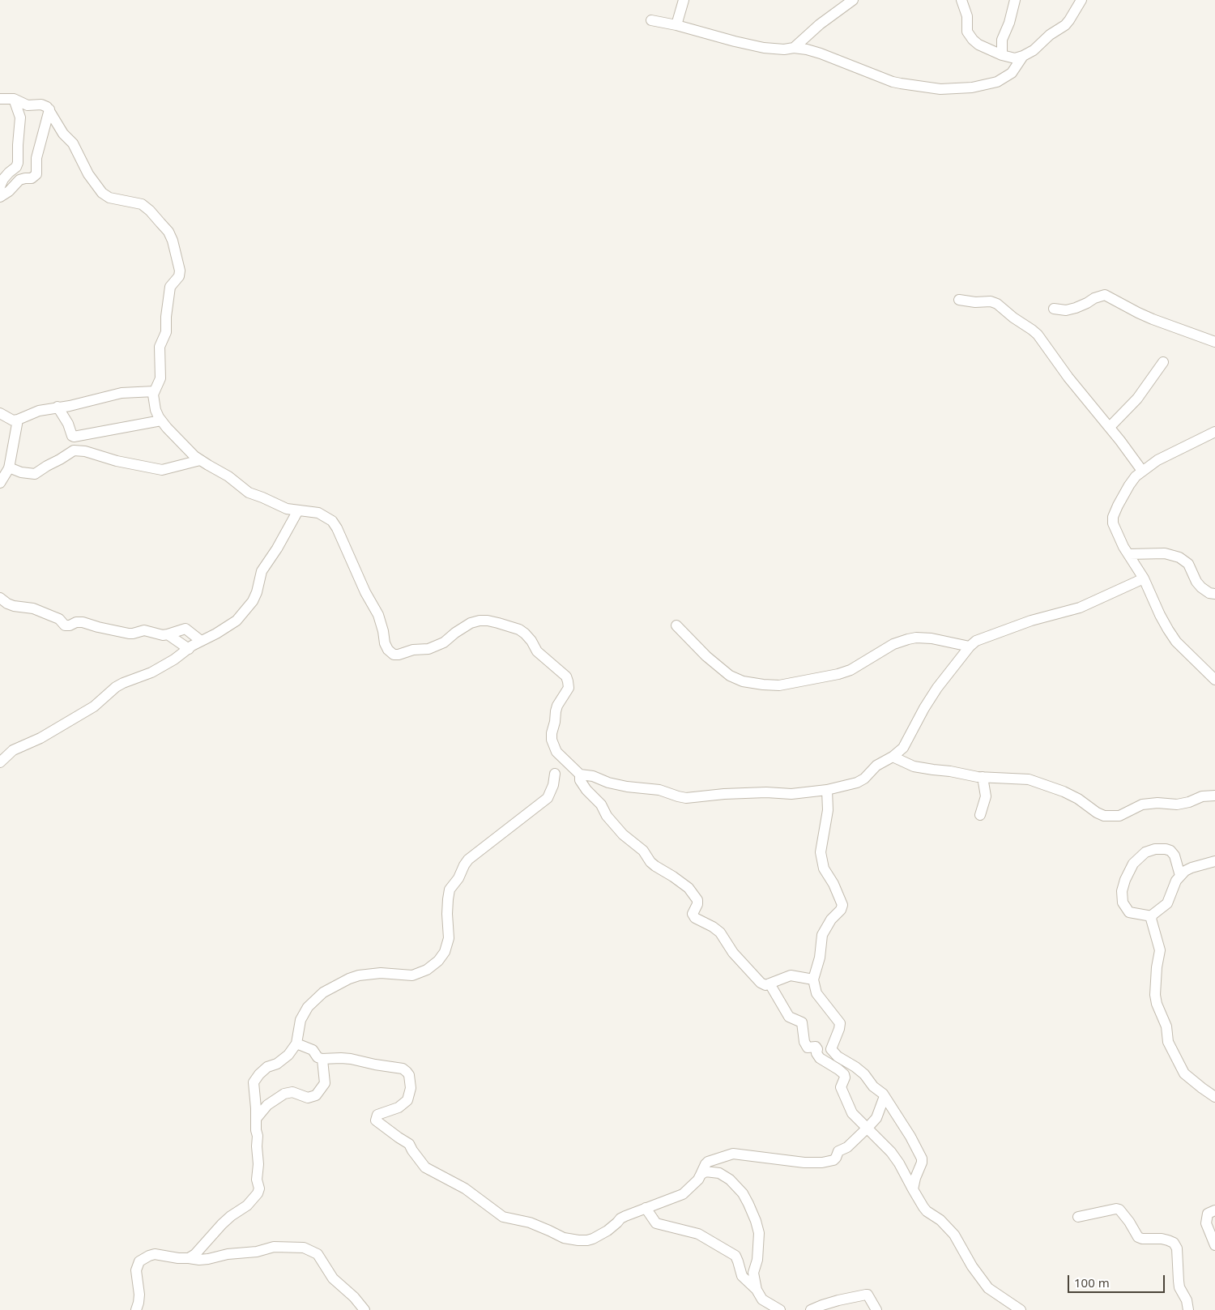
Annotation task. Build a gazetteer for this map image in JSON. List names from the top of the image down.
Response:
{
  "scale_bar": "100 m"
}
